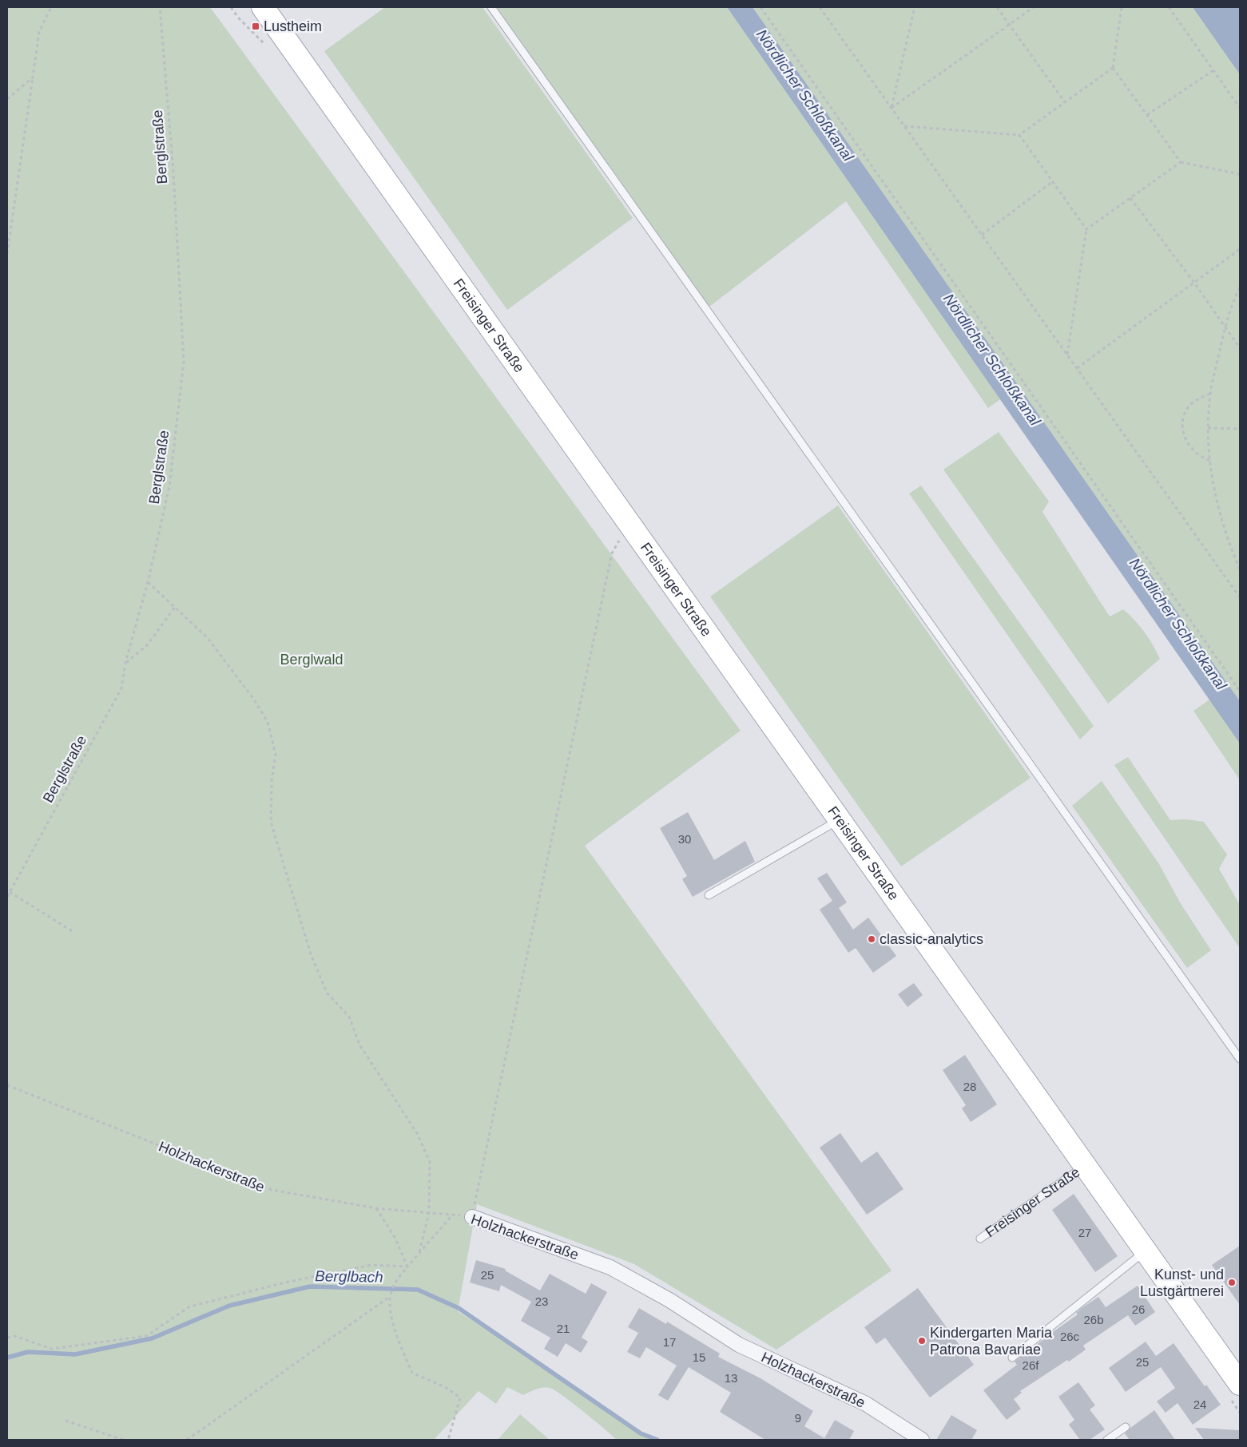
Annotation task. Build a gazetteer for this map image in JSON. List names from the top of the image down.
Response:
{
  "streets": {
    "main road": ["Freisinger Straße"],
    "street": ["Holzhackerstraße"],
    "path": ["Berglstraße"]
  },
  "water": ["Nördlicher Schloßkanal", "Berglbach"],
  "parks": ["Berglwald"],
  "places": {
    "transit": ["Lustheim"],
    "other": ["classic-analytics", "Kunst- und Lustgärtnerei", "Kindergarten Maria Patrona Bavariae"]
  },
  "house_numbers": [
    "30",
    "28",
    "27",
    "25",
    "23",
    "26",
    "26b",
    "21",
    "26c",
    "17",
    "15",
    "25",
    "26f",
    "13",
    "24",
    "9"
  ]
}
